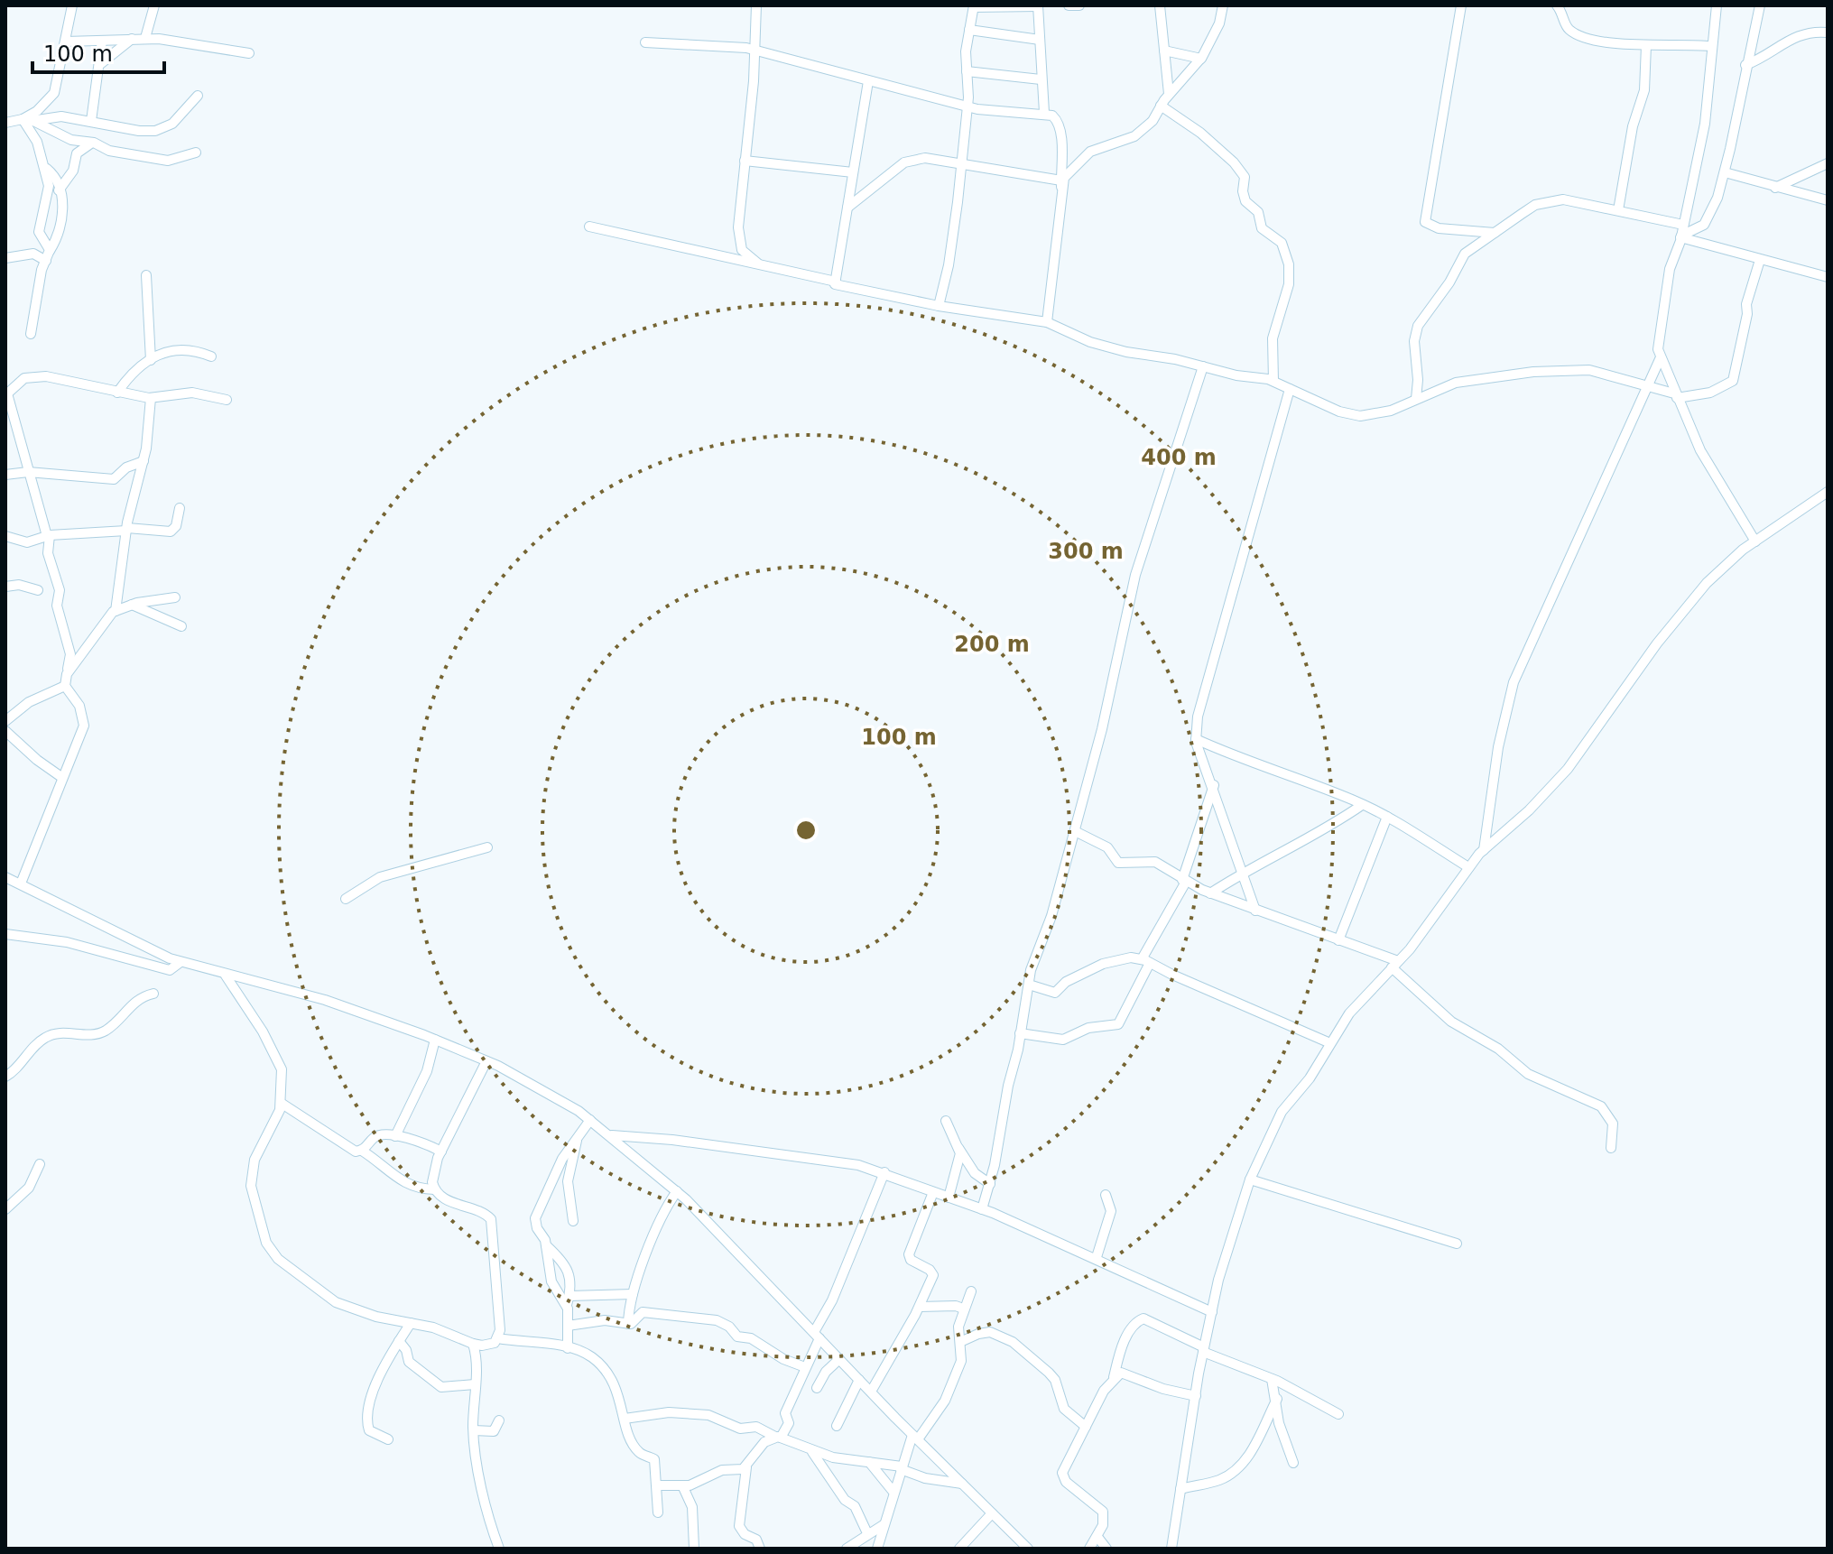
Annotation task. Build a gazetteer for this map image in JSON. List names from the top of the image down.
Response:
{
  "scale_bar": "100 m",
  "rings": [
    "400 m",
    "300 m",
    "200 m",
    "100 m"
  ]
}
